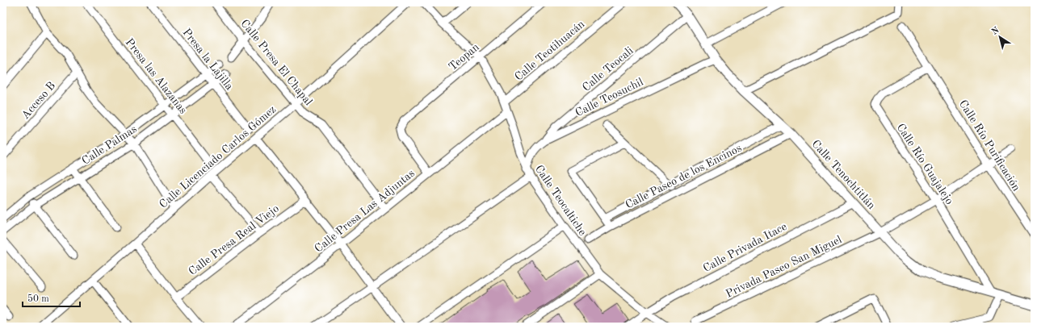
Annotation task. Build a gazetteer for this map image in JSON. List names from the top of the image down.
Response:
{
  "streets": {
    "street": [
      "Calle Teotihuacán",
      "Teopan",
      "Presa la Lajilla",
      "Calle Presa El Chapal",
      "Calle Teocali",
      "Presa las Alazanas",
      "Calle Teosuchil",
      "Acceso B",
      "Calle Palmas",
      "Calle Río Purificación",
      "Calle Licenciado Carlos Gómez",
      "Calle Río Guajalejo",
      "Calle Tenochtitlán",
      "Calle Paseo de los Encinos",
      "Calle Teocaltiche",
      "Calle Presa Las Adjuntas",
      "Calle Presa Real Viejo",
      "Calle Privada Itace",
      "Privada Paseo San Miguel"
    ]
  },
  "crossings": [
    ["Calle Teotihuacán", "Calle Teocaltiche"],
    ["Teopan", "Calle Teocaltiche"],
    ["Teopan", "Calle Presa Las Adjuntas"],
    ["Presa la Lajilla", "Calle Palmas"],
    ["Calle Presa El Chapal", "Calle Licenciado Carlos Gómez"],
    ["Calle Presa El Chapal", "Calle Presa Las Adjuntas"],
    ["Calle Teocali", "Calle Teosuchil"],
    ["Calle Teocali", "Calle Tenochtitlán"],
    ["Presa las Alazanas", "Calle Palmas"],
    ["Calle Teosuchil", "Calle Tenochtitlán"],
    ["Calle Teosuchil", "Calle Teocaltiche"],
    ["Calle Río Purificación", "Calle Río Guajalejo"],
    ["Calle Río Purificación", "Privada Paseo San Miguel"],
    ["Calle Río Guajalejo", "Calle Tenochtitlán"],
    ["Calle Río Guajalejo", "Privada Paseo San Miguel"],
    ["Calle Tenochtitlán", "Calle Paseo de los Encinos"],
    ["Calle Tenochtitlán", "Calle Privada Itace"],
    ["Calle Tenochtitlán", "Privada Paseo San Miguel"],
    ["Calle Teocaltiche", "Calle Presa Las Adjuntas"],
    ["Calle Teocaltiche", "Calle Privada Itace"]
  ],
  "scale_bar": "50 m",
  "north": "top left"
}
